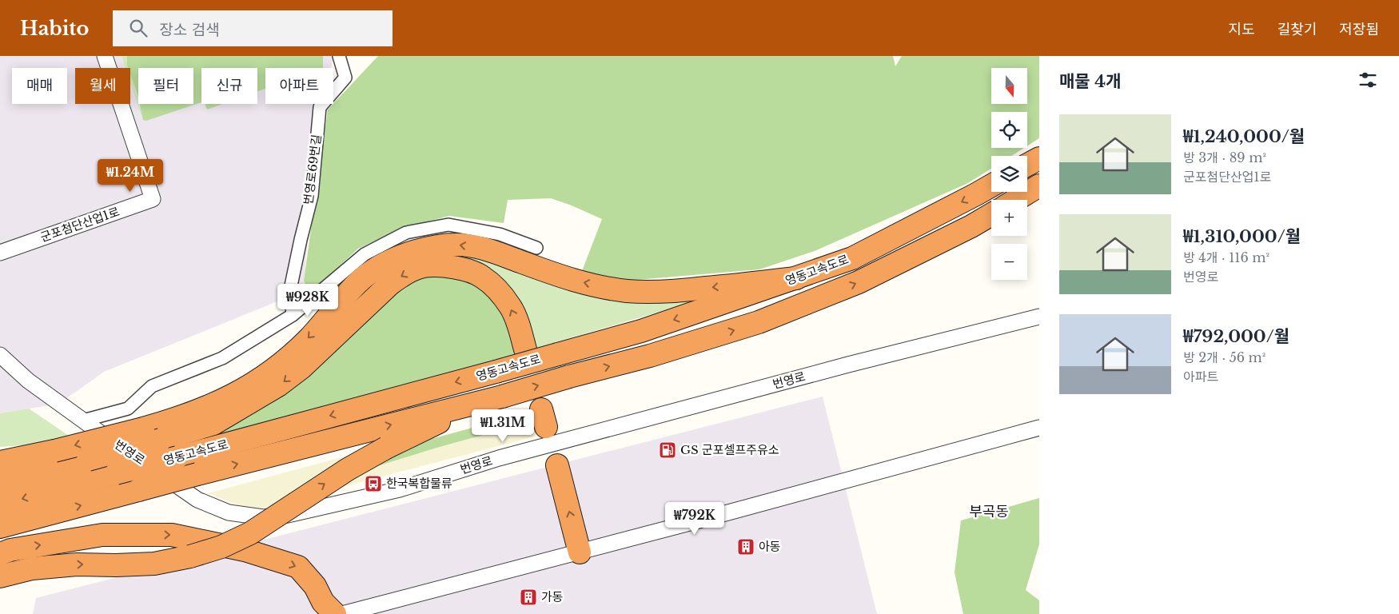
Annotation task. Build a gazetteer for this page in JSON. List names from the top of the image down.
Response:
{
  "streets": {
    "highway": ["영동고속도로"],
    "street": ["번영로69번길", "군포첨단산업1로", "번영로"]
  },
  "districts": ["부곡동"],
  "places": {
    "fuel station": ["GS 군포셀프주유소"],
    "bus stop": ["한국복합물류"],
    "building": ["아동", "가동"]
  },
  "north": "bottom",
  "page": {
    "header": "Habito",
    "search": "장소 검색",
    "nav": ["지도", "길찾기", "저장됨"],
    "heading": "매물 4개",
    "map_buttons": ["+", "−"],
    "chip": [
      "매매",
      "월세",
      "필터",
      "신규",
      "아파트"
    ],
    "list": [
      {
        "name": "₩1,240,000/월",
        "note": "방 3개 · 89 m² · 군포첨단산업1로"
      },
      {
        "name": "₩1,310,000/월",
        "note": "방 4개 · 116 m² · 번영로"
      },
      {
        "name": "₩792,000/월",
        "note": "방 2개 · 56 m² · 아파트"
      }
    ],
    "price": [
      "₩1.24M",
      "₩928K",
      "₩1.31M",
      "₩792K"
    ]
  }
}
